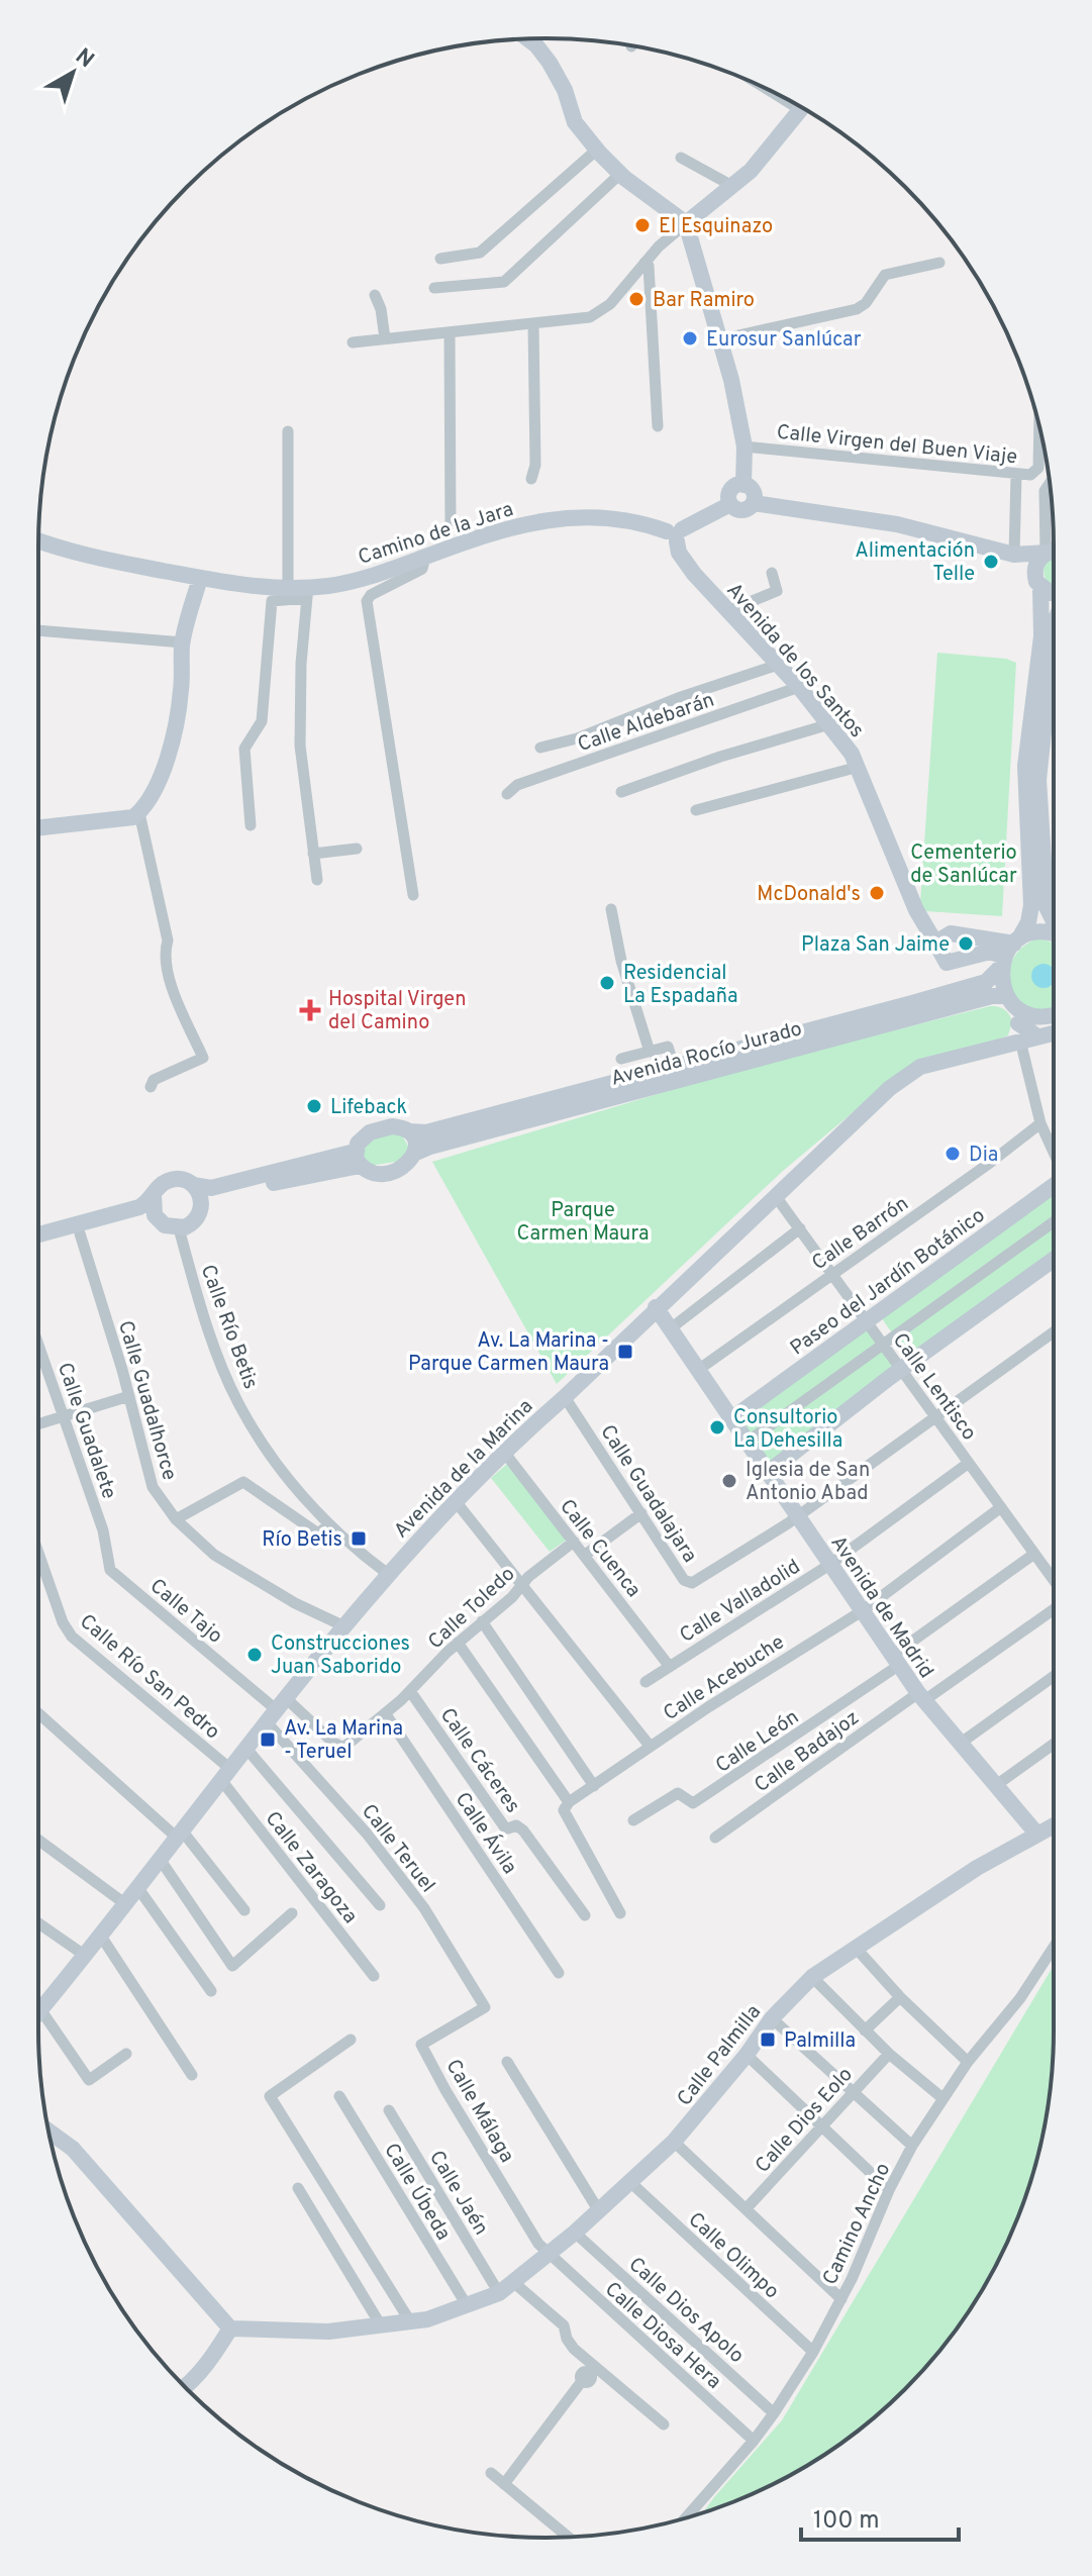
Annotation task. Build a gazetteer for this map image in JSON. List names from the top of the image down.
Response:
{
  "streets": {
    "street": [
      "Calle Virgen del Buen Viaje",
      "Camino de la Jara",
      "Avenida de los Santos",
      "Calle Aldebarán",
      "Avenida Rocío Jurado",
      "Calle Barrón",
      "Paseo del Jardín Botánico",
      "Calle Río Betis",
      "Calle Lentisco",
      "Calle Guadalhorce",
      "Calle Guadalete",
      "Avenida de la Marina",
      "Calle Guadalajara",
      "Calle Cuenca",
      "Calle Valladolid",
      "Avenida de Madrid",
      "Calle Toledo",
      "Calle Tajo",
      "Calle Río San Pedro",
      "Calle Acebuche",
      "Calle León",
      "Calle Badajoz",
      "Calle Cáceres",
      "Calle Ávila",
      "Calle Teruel",
      "Calle Zaragoza",
      "Calle Palmilla",
      "Calle Málaga",
      "Calle Dios Eolo",
      "Calle Úbeda",
      "Calle Jaén",
      "Camino Ancho",
      "Calle Olimpo",
      "Calle Dios Apolo",
      "Calle Diosa Hera"
    ]
  },
  "crossings": [
    ["Camino de la Jara", "Avenida de los Santos"],
    ["Avenida de los Santos", "Calle Aldebarán"],
    ["Avenida Rocío Jurado", "Avenida de la Marina"],
    ["Calle Barrón", "Calle Lentisco"],
    ["Calle Barrón", "Avenida de Madrid"],
    ["Paseo del Jardín Botánico", "Calle Lentisco"],
    ["Paseo del Jardín Botánico", "Avenida de Madrid"],
    ["Calle Río Betis", "Avenida de la Marina"],
    ["Calle Lentisco", "Avenida de la Marina"],
    ["Calle Lentisco", "Calle Valladolid"],
    ["Calle Lentisco", "Calle Acebuche"],
    ["Calle Guadalhorce", "Avenida de la Marina"],
    ["Calle Guadalete", "Calle Tajo"],
    ["Avenida de la Marina", "Calle Guadalajara"],
    ["Avenida de la Marina", "Calle Cuenca"],
    ["Avenida de la Marina", "Avenida de Madrid"],
    ["Avenida de la Marina", "Calle Toledo"],
    ["Avenida de la Marina", "Calle Tajo"],
    ["Avenida de la Marina", "Calle Río San Pedro"],
    ["Avenida de la Marina", "Calle Teruel"],
    ["Avenida de la Marina", "Calle Zaragoza"],
    ["Calle Guadalajara", "Avenida de Madrid"],
    ["Calle Cuenca", "Calle Valladolid"],
    ["Calle Cuenca", "Calle Toledo"],
    ["Calle Valladolid", "Avenida de Madrid"],
    ["Avenida de Madrid", "Calle Acebuche"],
    ["Avenida de Madrid", "Calle León"],
    ["Avenida de Madrid", "Calle Badajoz"],
    ["Avenida de Madrid", "Calle Palmilla"],
    ["Calle Toledo", "Calle Tajo"],
    ["Calle Toledo", "Calle Cáceres"],
    ["Calle Toledo", "Calle Ávila"],
    ["Calle Toledo", "Calle Teruel"],
    ["Calle Tajo", "Calle Teruel"],
    ["Calle Río San Pedro", "Calle Zaragoza"],
    ["Calle Teruel", "Calle Málaga"],
    ["Calle Palmilla", "Calle Málaga"],
    ["Calle Palmilla", "Calle Úbeda"],
    ["Calle Palmilla", "Calle Jaén"],
    ["Calle Palmilla", "Calle Olimpo"],
    ["Calle Palmilla", "Calle Dios Apolo"],
    ["Calle Palmilla", "Calle Diosa Hera"],
    ["Calle Málaga", "Calle Diosa Hera"],
    ["Camino Ancho", "Calle Olimpo"],
    ["Camino Ancho", "Calle Dios Apolo"],
    ["Camino Ancho", "Calle Diosa Hera"]
  ],
  "parks": ["Cementerio de Sanlúcar", "Parque Carmen Maura"],
  "places": {
    "other": [
      "El Esquinazo",
      "Bar Ramiro",
      "Eurosur Sanlúcar",
      "Alimentación Telle",
      "McDonald's",
      "Plaza San Jaime",
      "Residencial La Espadaña",
      "Lifeback",
      "Dia",
      "Consultorio La Dehesilla",
      "Iglesia de San Antonio Abad",
      "Construcciones Juan Saborido"
    ],
    "health": ["Hospital Virgen del Camino"],
    "transit": [
      "Av. La Marina - Parque Carmen Maura",
      "Río Betis",
      "Av. La Marina - Teruel",
      "Palmilla"
    ]
  },
  "scale_bar": "100 m",
  "north": "top right"
}
